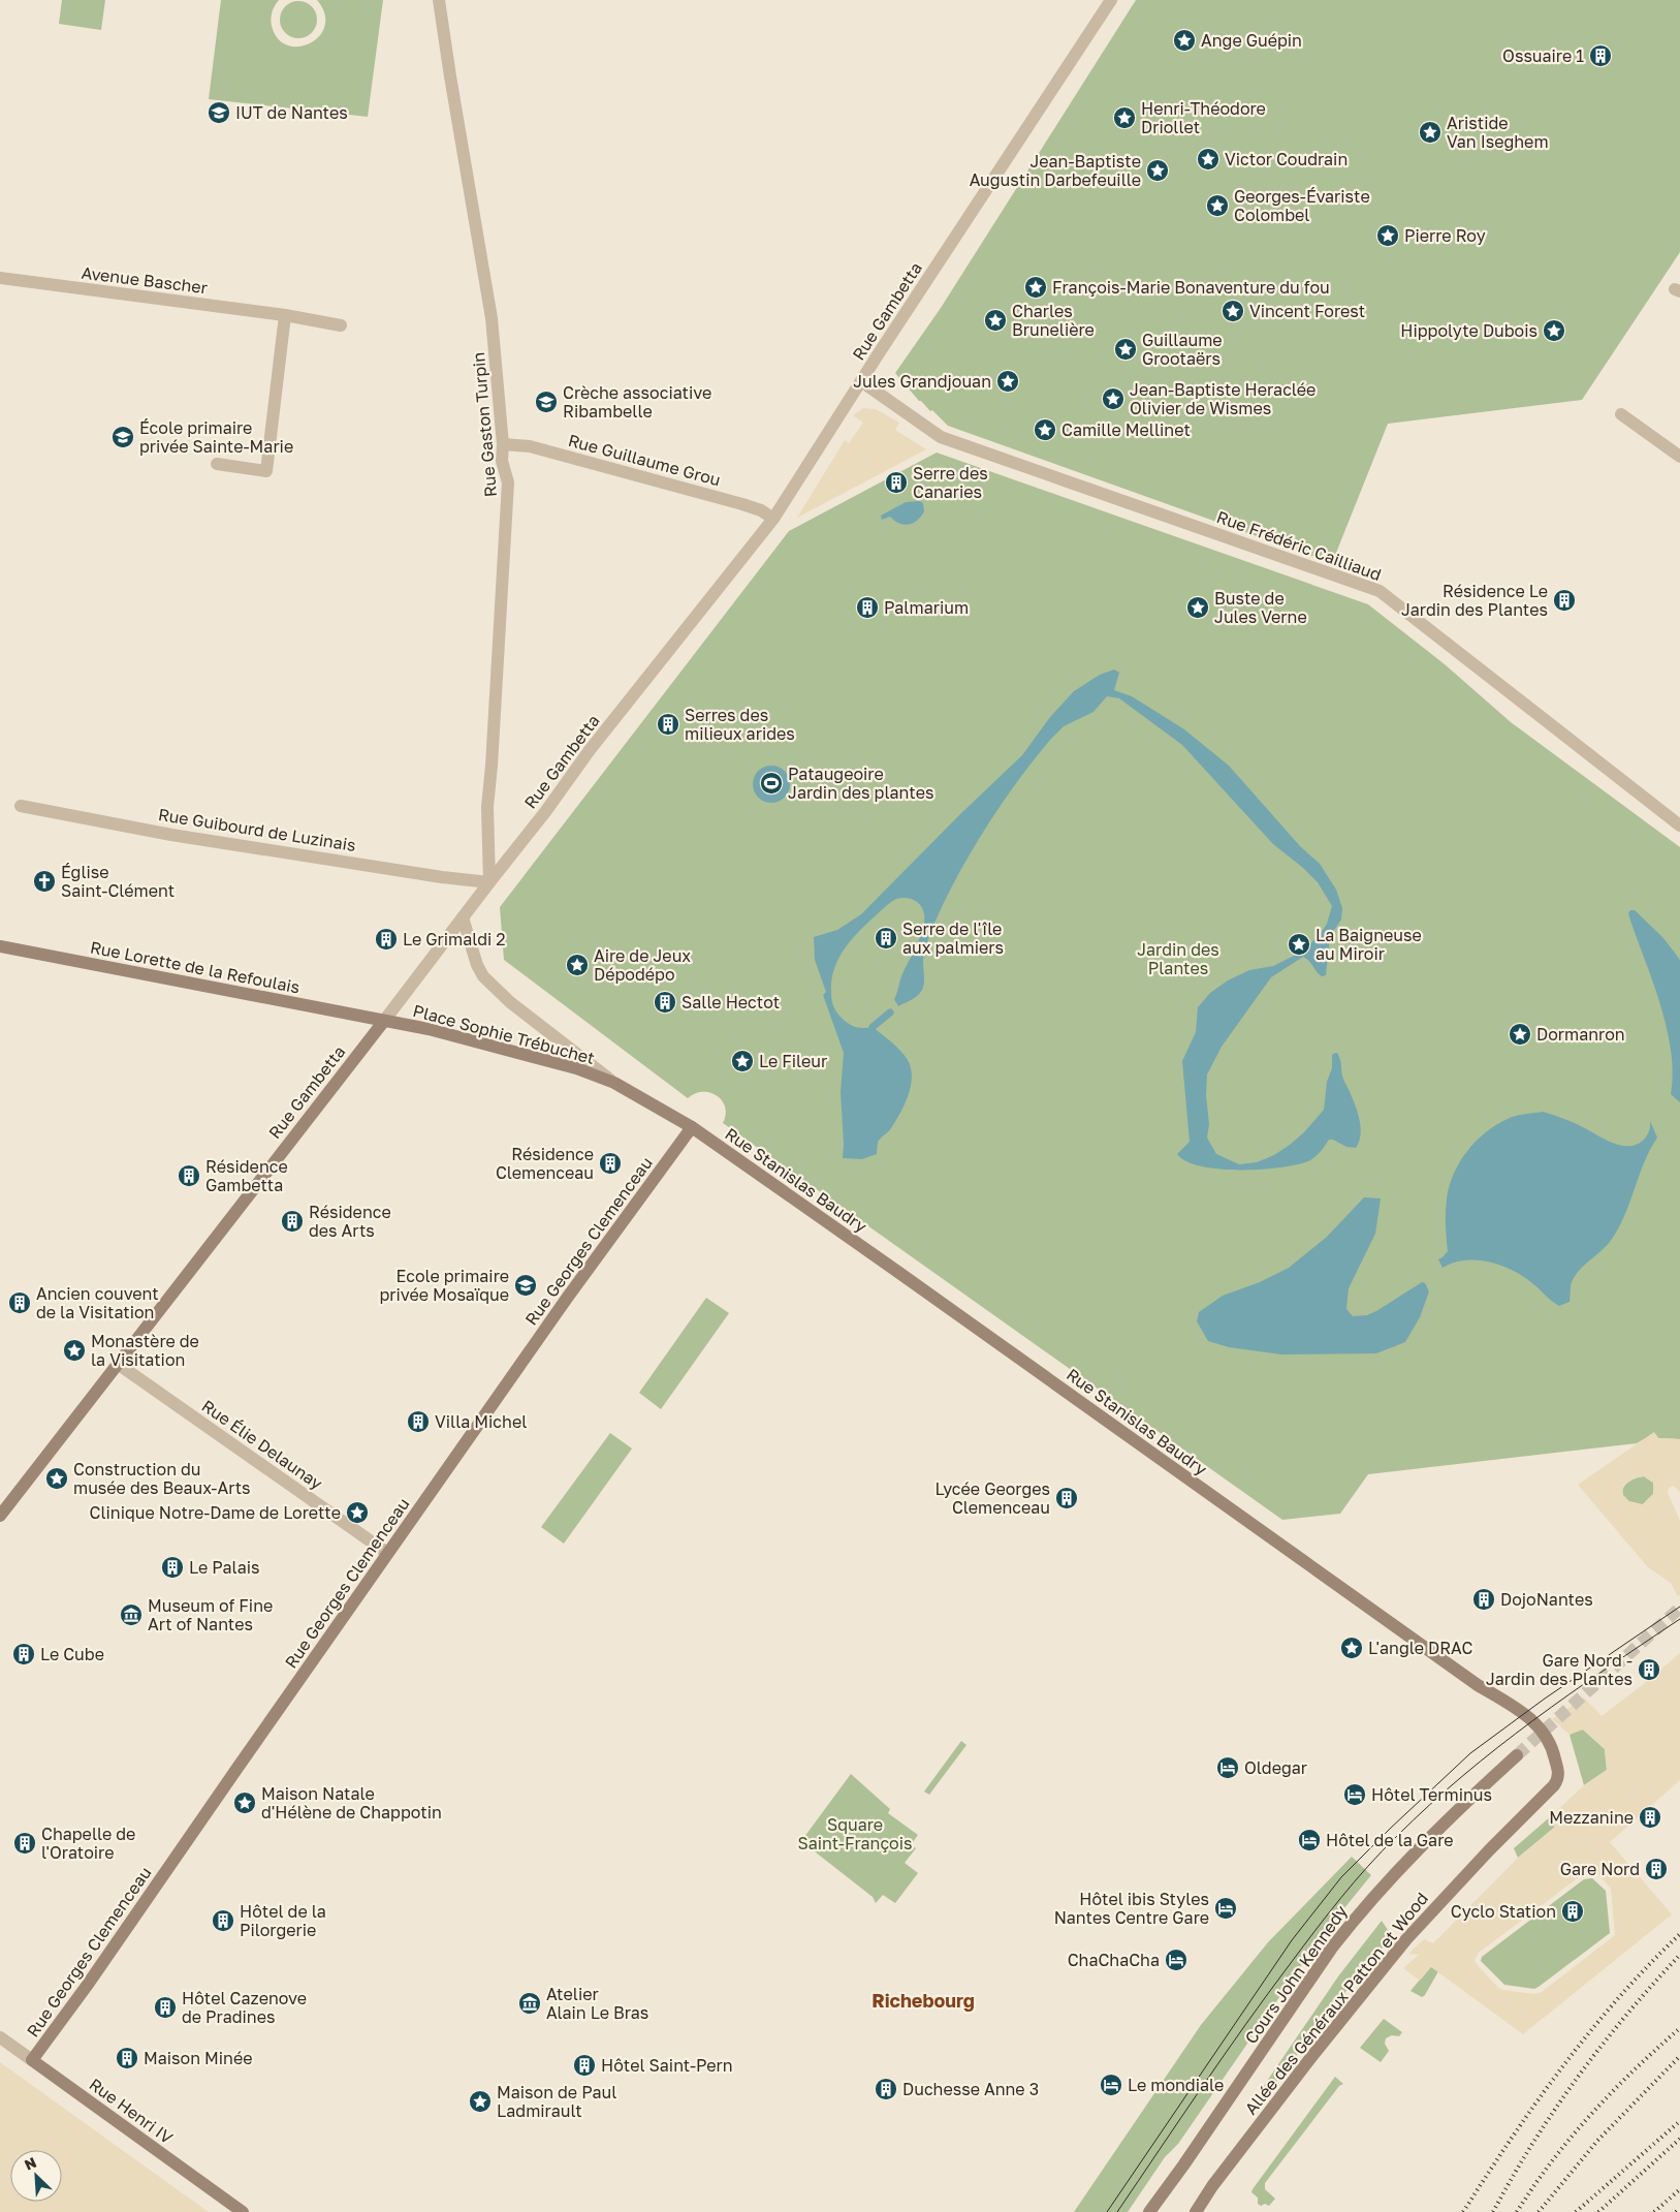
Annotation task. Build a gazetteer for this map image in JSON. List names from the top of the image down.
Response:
{
  "streets": {
    "main road": [
      "Rue Gambetta",
      "Rue Lorette de la Refoulais",
      "Place Sophie Trébuchet",
      "Rue Stanislas Baudry",
      "Rue Georges Clemenceau",
      "Cours John Kennedy",
      "Allée des Généraux Patton et Wood",
      "Rue Henri IV"
    ],
    "street": [
      "Avenue Bascher",
      "Rue Gaston Turpin",
      "Rue Guillaume Grou",
      "Rue Frédéric Cailliaud",
      "Rue Guibourd de Luzinais",
      "Rue Élie Delaunay"
    ]
  },
  "crossings": [
    ["Rue Gambetta", "Rue Gaston Turpin"],
    ["Rue Gambetta", "Rue Guillaume Grou"],
    ["Rue Gambetta", "Rue Frédéric Cailliaud"],
    ["Rue Gambetta", "Rue Guibourd de Luzinais"],
    ["Rue Gambetta", "Rue Lorette de la Refoulais"],
    ["Rue Gambetta", "Place Sophie Trébuchet"],
    ["Rue Gambetta", "Rue Élie Delaunay"],
    ["Rue Gaston Turpin", "Rue Guillaume Grou"],
    ["Rue Gaston Turpin", "Rue Guibourd de Luzinais"],
    ["Rue Lorette de la Refoulais", "Place Sophie Trébuchet"],
    ["Place Sophie Trébuchet", "Rue Stanislas Baudry"],
    ["Place Sophie Trébuchet", "Rue Georges Clemenceau"],
    ["Rue Stanislas Baudry", "Rue Georges Clemenceau"],
    ["Rue Stanislas Baudry", "Allée des Généraux Patton et Wood"],
    ["Rue Georges Clemenceau", "Rue Élie Delaunay"],
    ["Rue Georges Clemenceau", "Rue Henri IV"]
  ],
  "districts": ["Richebourg"],
  "parks": ["Jardin des Plantes", "Square Saint-François"],
  "places": {
    "place": [
      "Ange Guépin",
      "Henri-Théodore Driollet",
      "Aristide Van Iseghem",
      "Victor Coudrain",
      "Jean-Baptiste Augustin Darbefeuille",
      "Georges-Évariste Colombel",
      "Pierre Roy",
      "François-Marie Bonaventure du fou",
      "Vincent Forest",
      "Charles Brunelière",
      "Hippolyte Dubois",
      "Guillaume Grootaërs",
      "Jules Grandjouan",
      "Jean-Baptiste Heraclée Olivier de Wismes",
      "Camille Mellinet",
      "Buste de Jules Verne",
      "La Baigneuse au Miroir",
      "Aire de Jeux Dépodépo",
      "Dormanron",
      "Le Fileur",
      "Monastère de la Visitation",
      "Construction du musée des Beaux-Arts",
      "Clinique Notre-Dame de Lorette",
      "L'angle DRAC",
      "Maison Natale d'Hélène de Chappotin",
      "Maison de Paul Ladmirault"
    ],
    "building": [
      "Ossuaire 1",
      "Serre des Canaries",
      "Résidence Le Jardin des Plantes",
      "Palmarium",
      "Serres des milieux arides",
      "Serre de l'île aux palmiers",
      "Le Grimaldi 2",
      "Salle Hectot",
      "Résidence Clemenceau",
      "Résidence Gambetta",
      "Résidence des Arts",
      "Ancien couvent de la Visitation",
      "Villa Michel",
      "Lycée Georges Clemenceau",
      "Le Palais",
      "DojoNantes",
      "Le Cube",
      "Gare Nord - Jardin des Plantes",
      "Mezzanine",
      "Chapelle de l'Oratoire",
      "Gare Nord",
      "Cyclo Station",
      "Hôtel de la Pilorgerie",
      "Hôtel Cazenove de Pradines",
      "Maison Minée",
      "Hôtel Saint-Pern",
      "Duchesse Anne 3"
    ],
    "school or university": [
      "IUT de Nantes",
      "Crèche associative Ribambelle",
      "École primaire privée Sainte-Marie",
      "Ecole primaire privée Mosaïque"
    ],
    "sports": ["Pataugeoire Jardin des plantes"],
    "church": ["Église Saint-Clément"],
    "museum": ["Museum of Fine Art of Nantes", "Atelier Alain Le Bras"],
    "hotel": [
      "Oldegar",
      "Hôtel Terminus",
      "Hôtel de la Gare",
      "Hôtel ibis Styles Nantes Centre Gare",
      "ChaChaCha",
      "Le mondiale"
    ]
  },
  "north": "top left"
}
